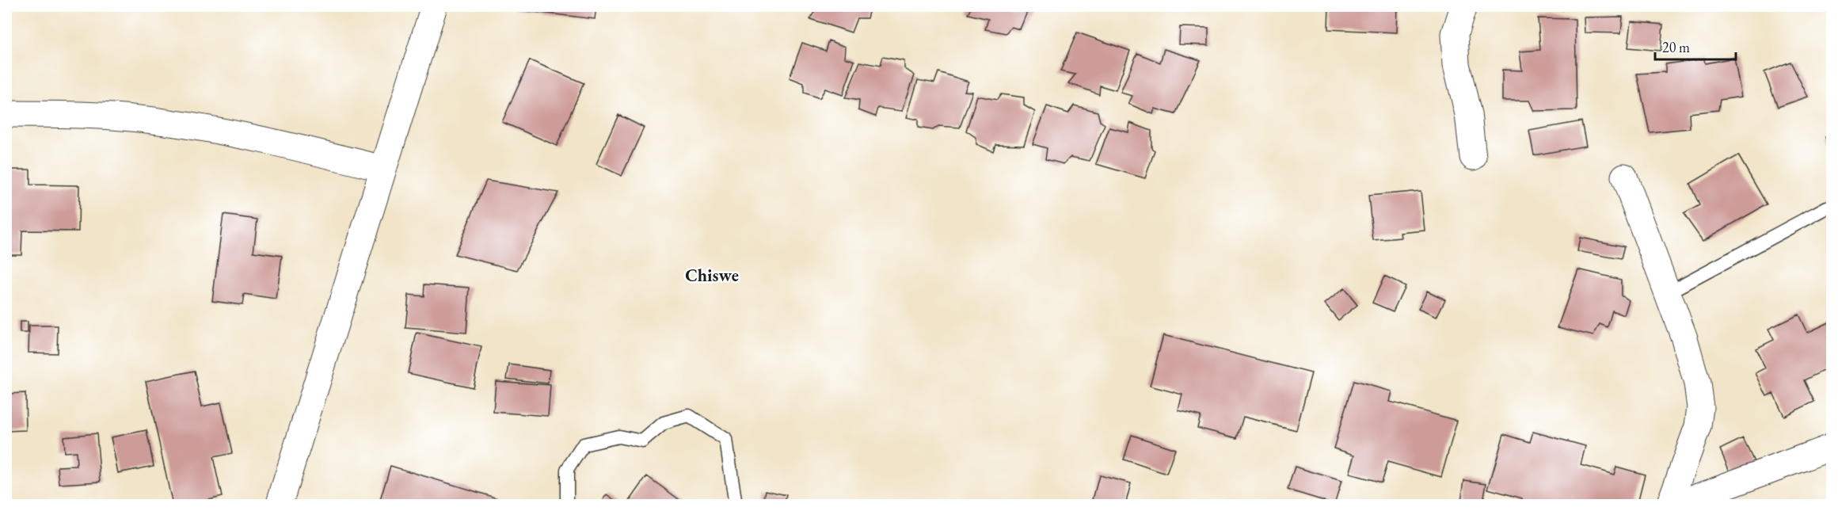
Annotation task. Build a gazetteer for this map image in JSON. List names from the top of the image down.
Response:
{
  "districts": ["Chiswe"],
  "scale_bar": "20 m"
}
